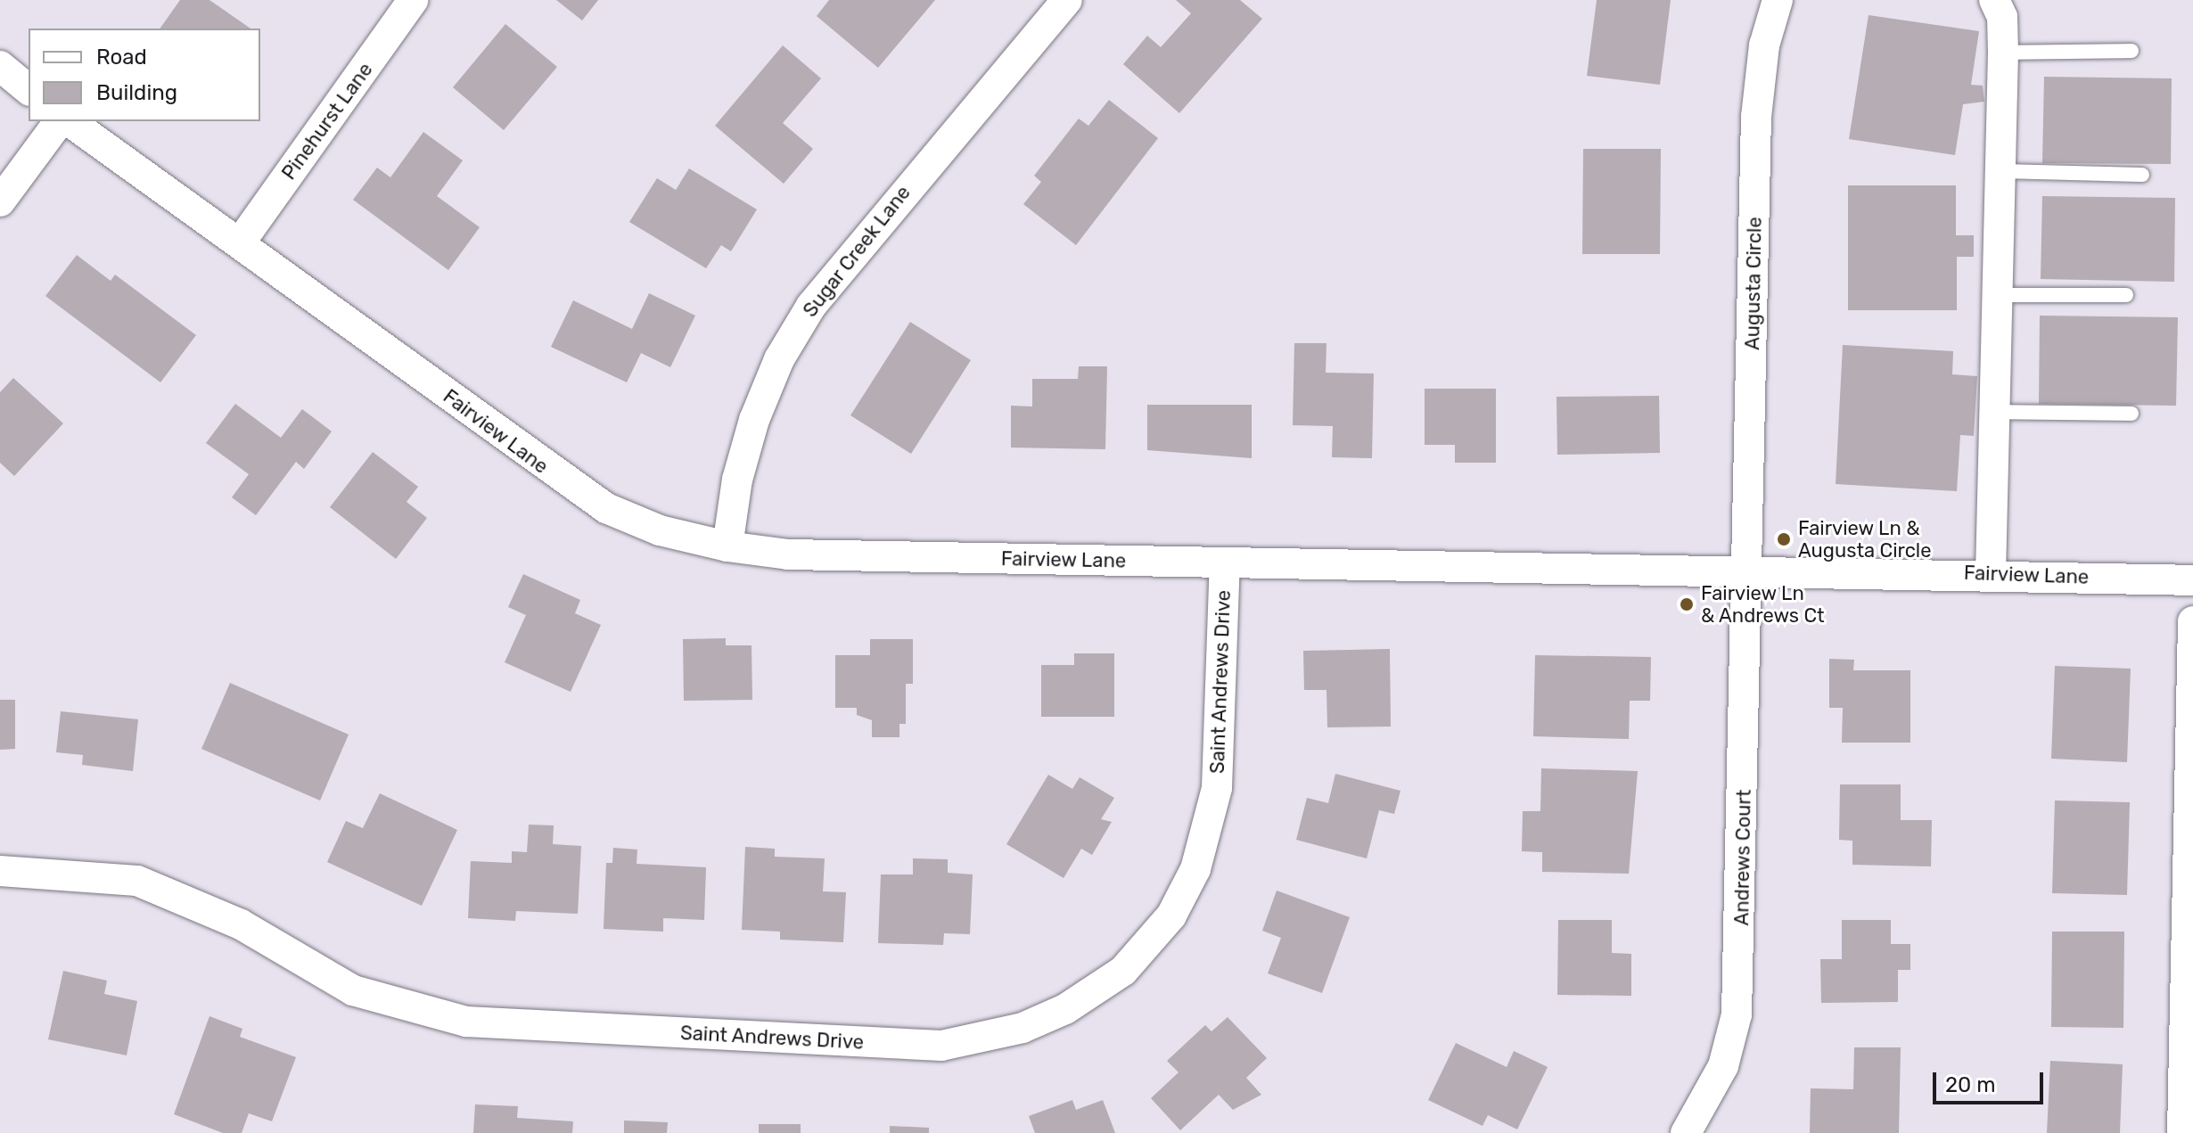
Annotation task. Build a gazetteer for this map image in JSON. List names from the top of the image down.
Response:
{
  "streets": {
    "street": [
      "Pinehurst Lane",
      "Sugar Creek Lane",
      "Augusta Circle",
      "Fairview Lane",
      "Saint Andrews Drive",
      "Andrews Court"
    ]
  },
  "crossings": [
    ["Pinehurst Lane", "Fairview Lane"],
    ["Sugar Creek Lane", "Fairview Lane"],
    ["Augusta Circle", "Fairview Lane"],
    ["Augusta Circle", "Andrews Court"],
    ["Fairview Lane", "Saint Andrews Drive"],
    ["Fairview Lane", "Andrews Court"]
  ],
  "places": ["Fairview Ln & Augusta Circle", "Fairview Ln & Andrews Ct"],
  "legend": ["Road", "Building"],
  "scale_bar": "20 m"
}
